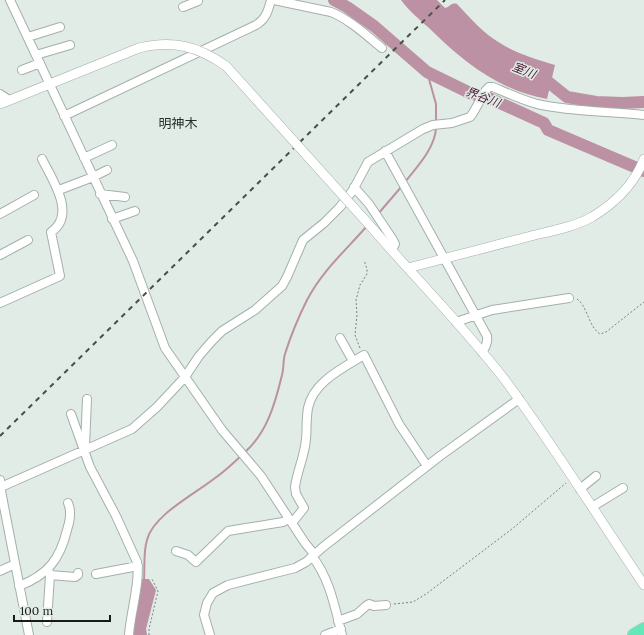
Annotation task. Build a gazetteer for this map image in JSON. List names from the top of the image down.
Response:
{
  "districts": ["明神木"],
  "water": ["室川", "界谷川"],
  "scale_bar": "100 m"
}
